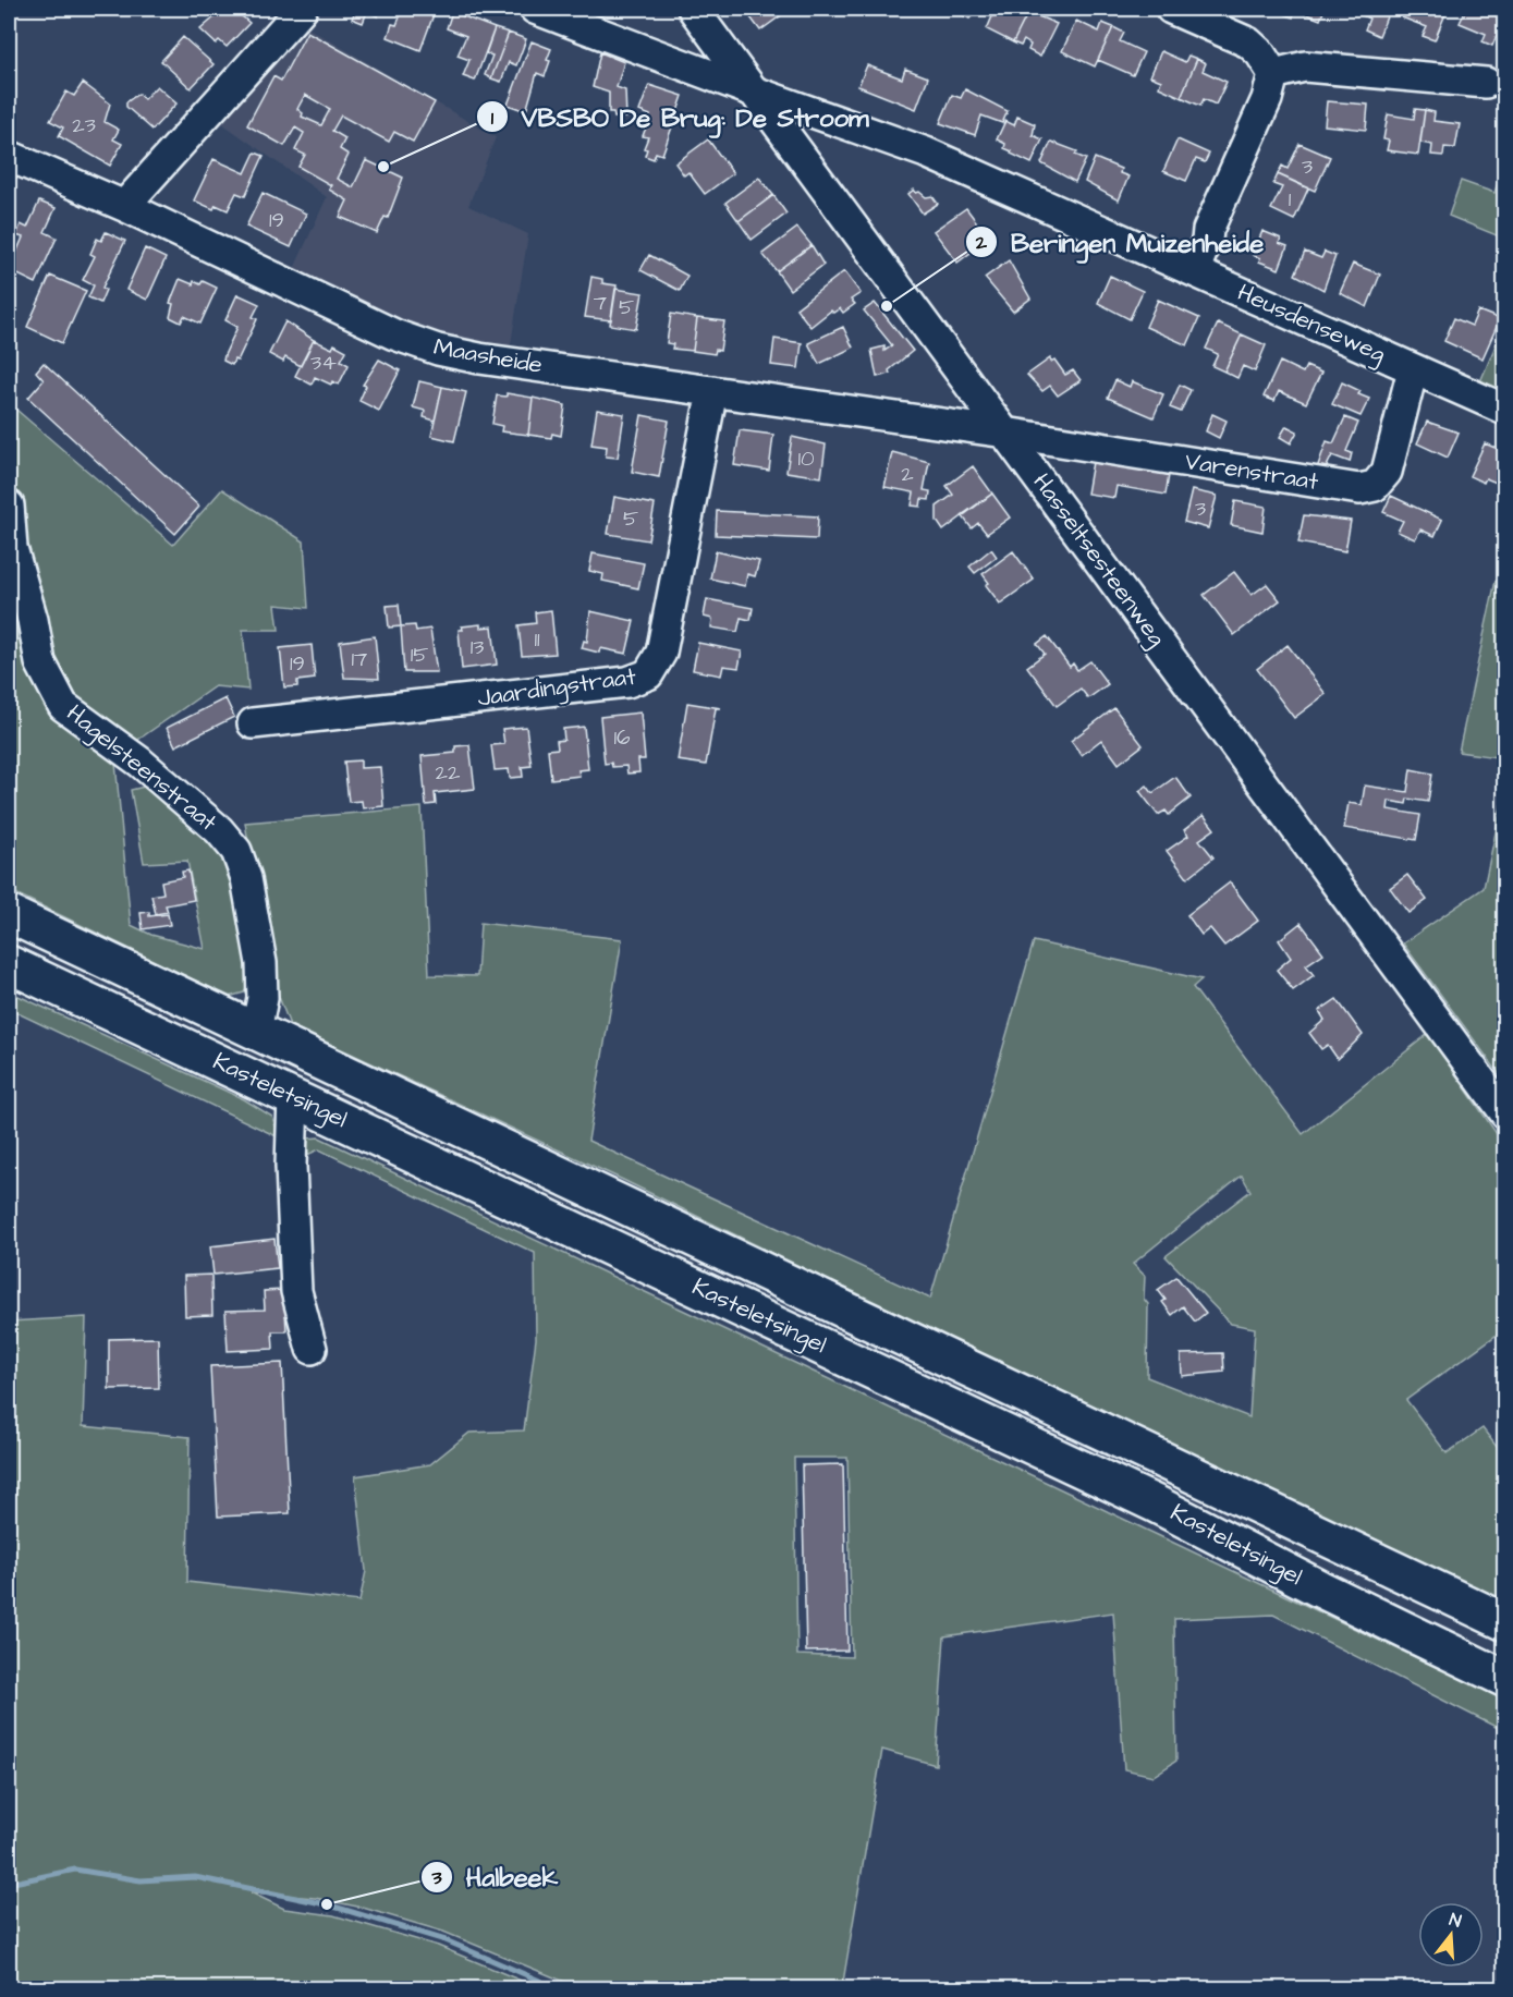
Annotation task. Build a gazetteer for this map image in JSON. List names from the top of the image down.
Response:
{
  "streets": {
    "main road": ["Kasteletsingel"],
    "street": [
      "Heusdenseweg",
      "Maasheide",
      "Varenstraat",
      "Hasseltsesteenweg",
      "Jaardingstraat",
      "Hagelsteenstraat"
    ]
  },
  "crossings": [
    ["Heusdenseweg", "Varenstraat"],
    ["Heusdenseweg", "Hasseltsesteenweg"],
    ["Maasheide", "Varenstraat"],
    ["Maasheide", "Hasseltsesteenweg"],
    ["Maasheide", "Jaardingstraat"],
    ["Varenstraat", "Hasseltsesteenweg"],
    ["Hagelsteenstraat", "Kasteletsingel"]
  ],
  "places": ["VBSBO De Brug: De Stroom", "Beringen Muizenheide", "Halbeek"],
  "house_numbers": [
    "23",
    "3",
    "1",
    "19",
    "7",
    "5",
    "34",
    "10",
    "2",
    "3",
    "5",
    "11",
    "13",
    "15",
    "17",
    "19",
    "16",
    "22"
  ],
  "north": "top"
}
